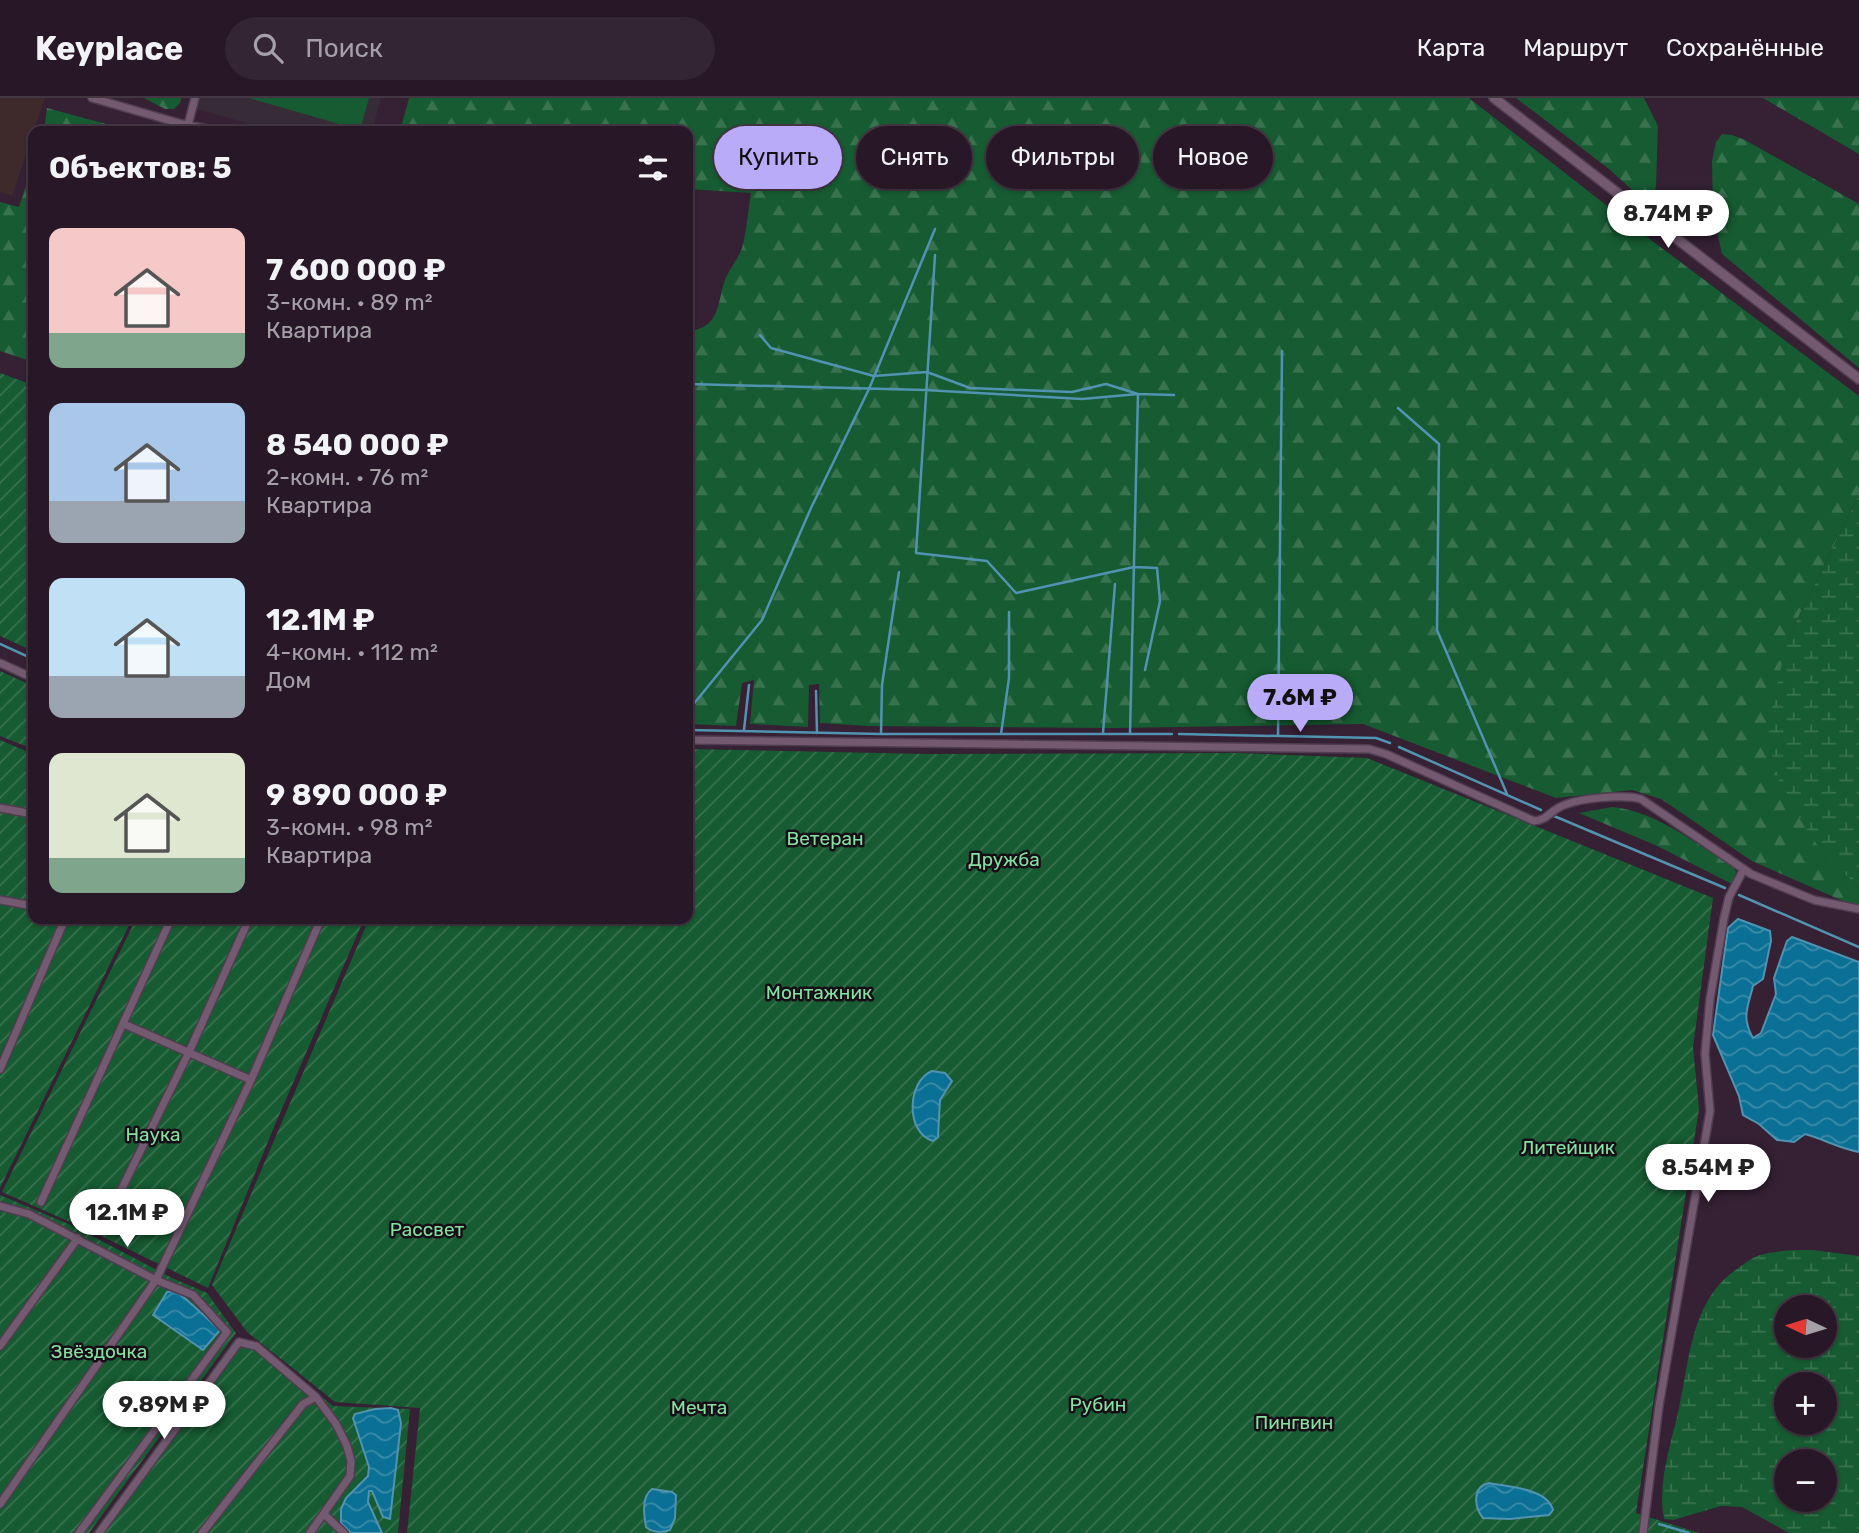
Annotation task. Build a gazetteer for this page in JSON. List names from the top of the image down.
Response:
{
  "parks": [
    "Ветеран",
    "Дружба",
    "Монтажник",
    "Наука",
    "Литейщик",
    "Рассвет",
    "Звёздочка",
    "Рубин",
    "Мечта",
    "Пингвин"
  ],
  "north": "left",
  "page": {
    "header": "Keyplace",
    "search": "Поиск",
    "nav": ["Карта", "Маршрут", "Сохранённые"],
    "chip": [
      "Купить",
      "Снять",
      "Фильтры",
      "Новое"
    ],
    "heading": "Объектов: 5",
    "price": [
      "8.74M ₽",
      "7.6M ₽",
      "8.54M ₽",
      "12.1M ₽",
      "9.89M ₽"
    ],
    "list": [
      {
        "name": "7 600 000 ₽",
        "note": "3-комн. · 89 m² · Квартира"
      },
      {
        "name": "8 540 000 ₽",
        "note": "2-комн. · 76 m² · Квартира"
      },
      {
        "name": "12.1M ₽",
        "note": "4-комн. · 112 m² · Дом"
      },
      {
        "name": "9 890 000 ₽",
        "note": "3-комн. · 98 m² · Квартира"
      }
    ],
    "map_buttons": ["+", "−"]
  }
}
